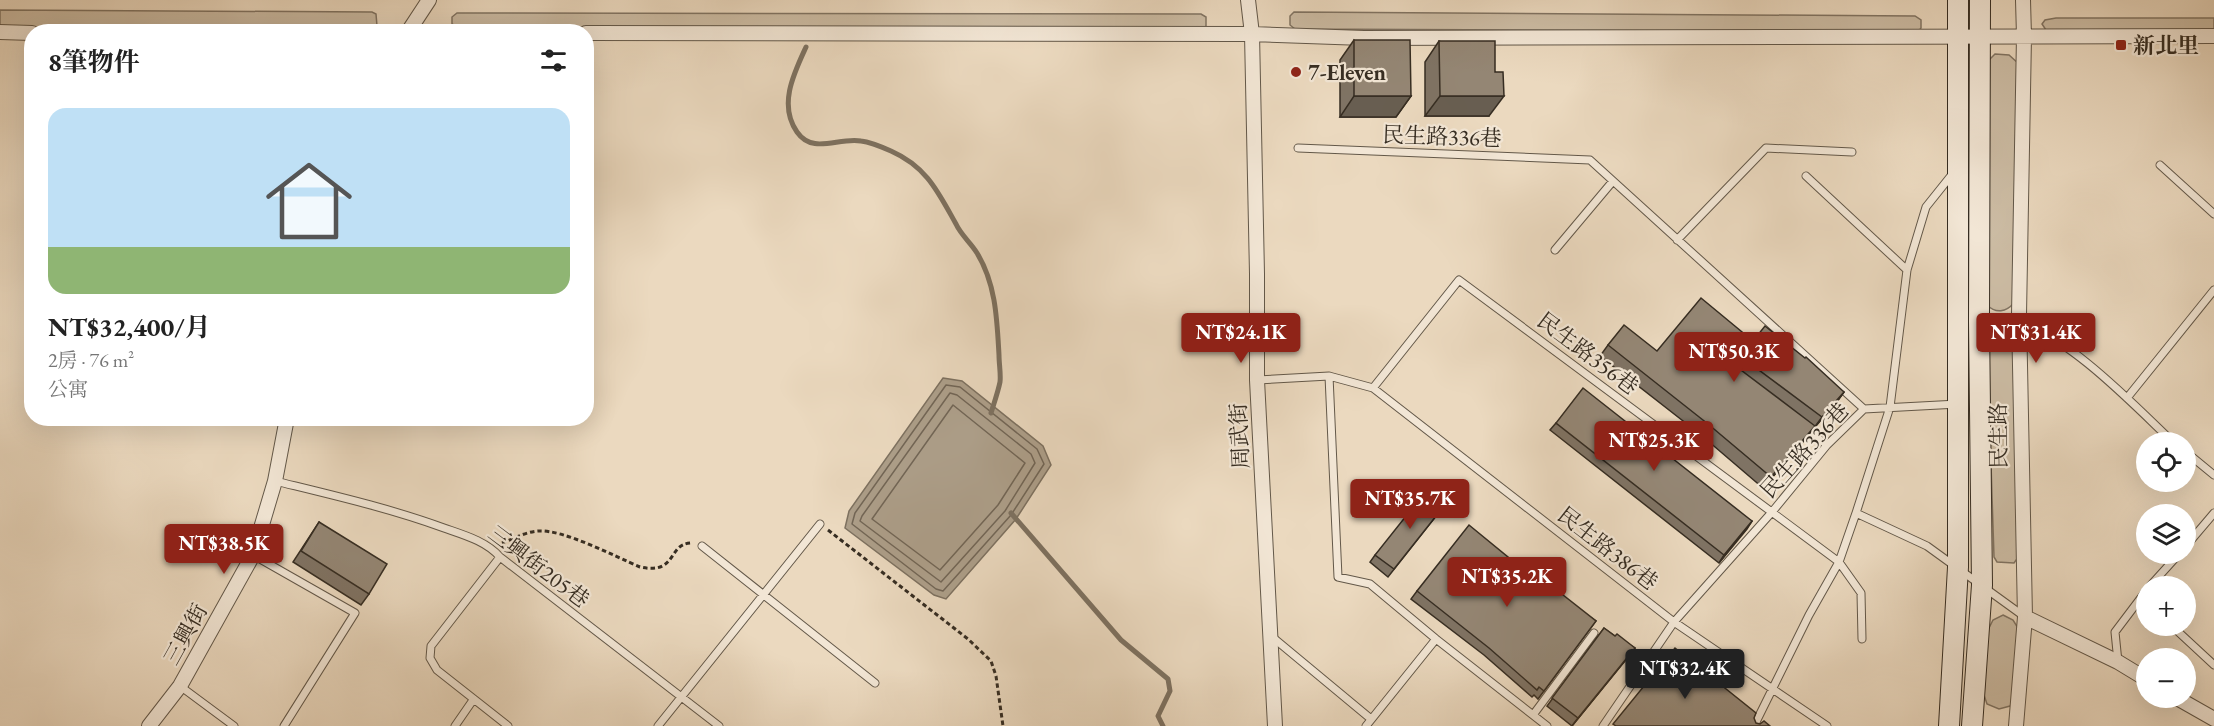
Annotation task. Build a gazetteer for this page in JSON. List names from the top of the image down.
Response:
{
  "streets": {
    "street": ["周武街", "民生路", "三興街"],
    "lane": [
      "民生路336巷",
      "民生路356巷",
      "民生路386巷",
      "三興街205巷"
    ]
  },
  "crossings": [
    ["民生路336巷", "民生路356巷"],
    ["民生路336巷", "民生路386巷"],
    ["民生路356巷", "民生路386巷"],
    ["三興街205巷", "三興街"]
  ],
  "places": {
    "transit": ["新北里"],
    "other": ["7-Eleven"]
  },
  "page": {
    "heading": "8筆物件",
    "list": [
      {
        "name": "NT$32,400/月",
        "note": "2房 · 76 m² · 公寓"
      }
    ],
    "price": [
      "NT$24.1K",
      "NT$31.4K",
      "NT$50.3K",
      "NT$25.3K",
      "NT$35.7K",
      "NT$38.5K",
      "NT$35.2K",
      "NT$32.4K"
    ],
    "map_buttons": ["+", "−"]
  }
}
